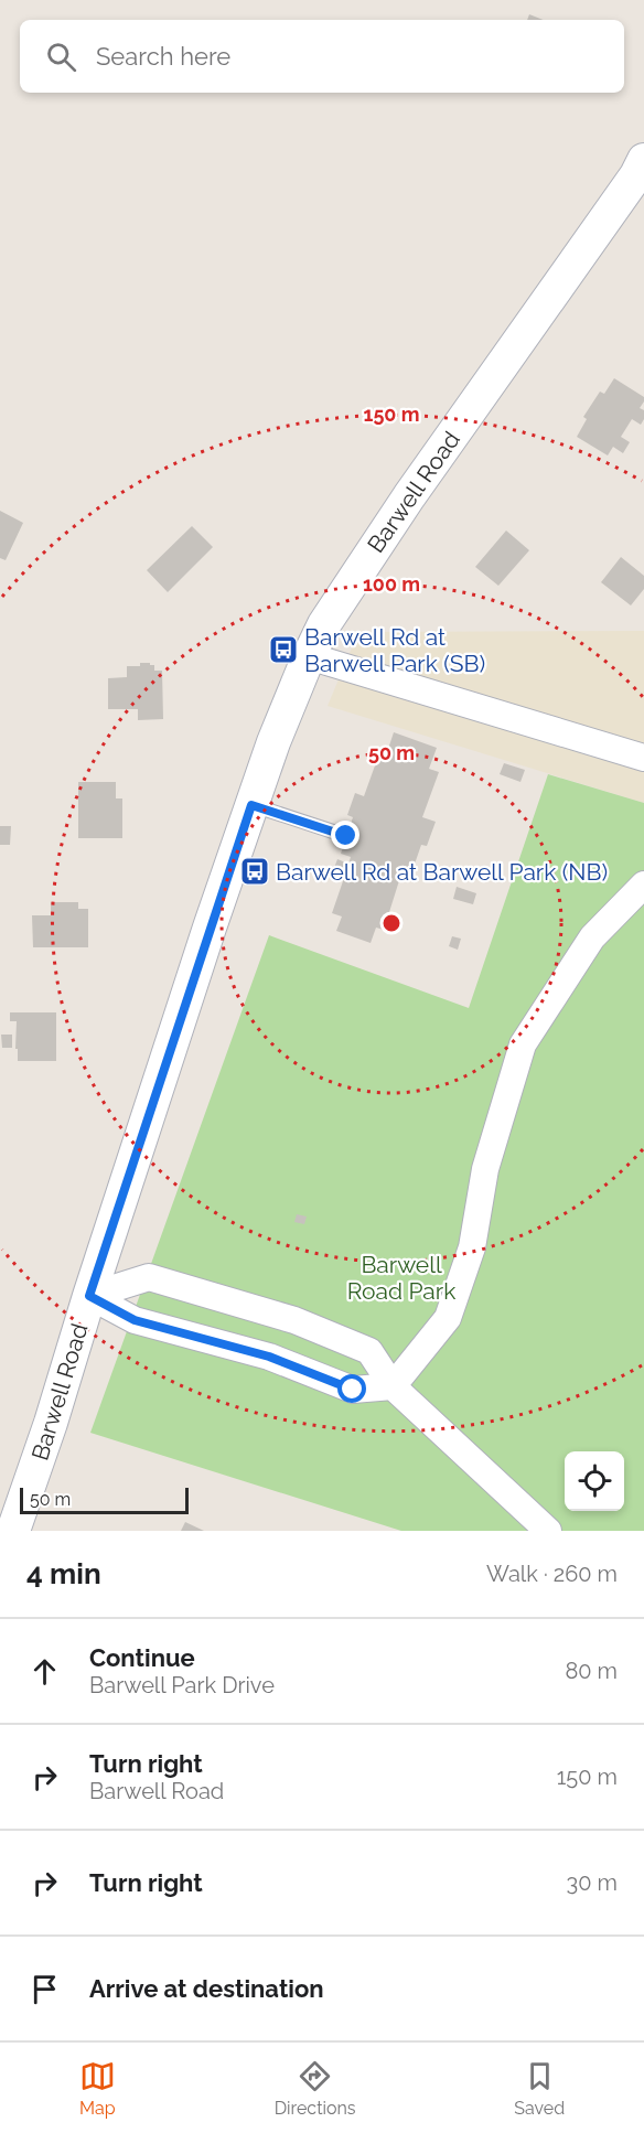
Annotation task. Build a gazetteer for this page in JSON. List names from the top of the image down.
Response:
{
  "streets": {
    "street": ["Barwell Road"]
  },
  "parks": ["Barwell Road Park"],
  "places": {
    "bus stop": ["Barwell Rd at Barwell Park (SB)", "Barwell Rd at Barwell Park (NB)"]
  },
  "scale_bar": "50 m",
  "page": {
    "search": "Search here",
    "scale": "50 m",
    "heading": ["4 min", "Walk · 260 m"],
    "list": [
      ["Continue", "Barwell Park Drive", "80 m"],
      ["Turn right", "Barwell Road", "150 m"],
      ["Turn right", "30 m"],
      "Arrive at destination"
    ],
    "nav": ["Map", "Directions", "Saved"]
  },
  "rings": ["150 m", "100 m", "50 m"]
}
